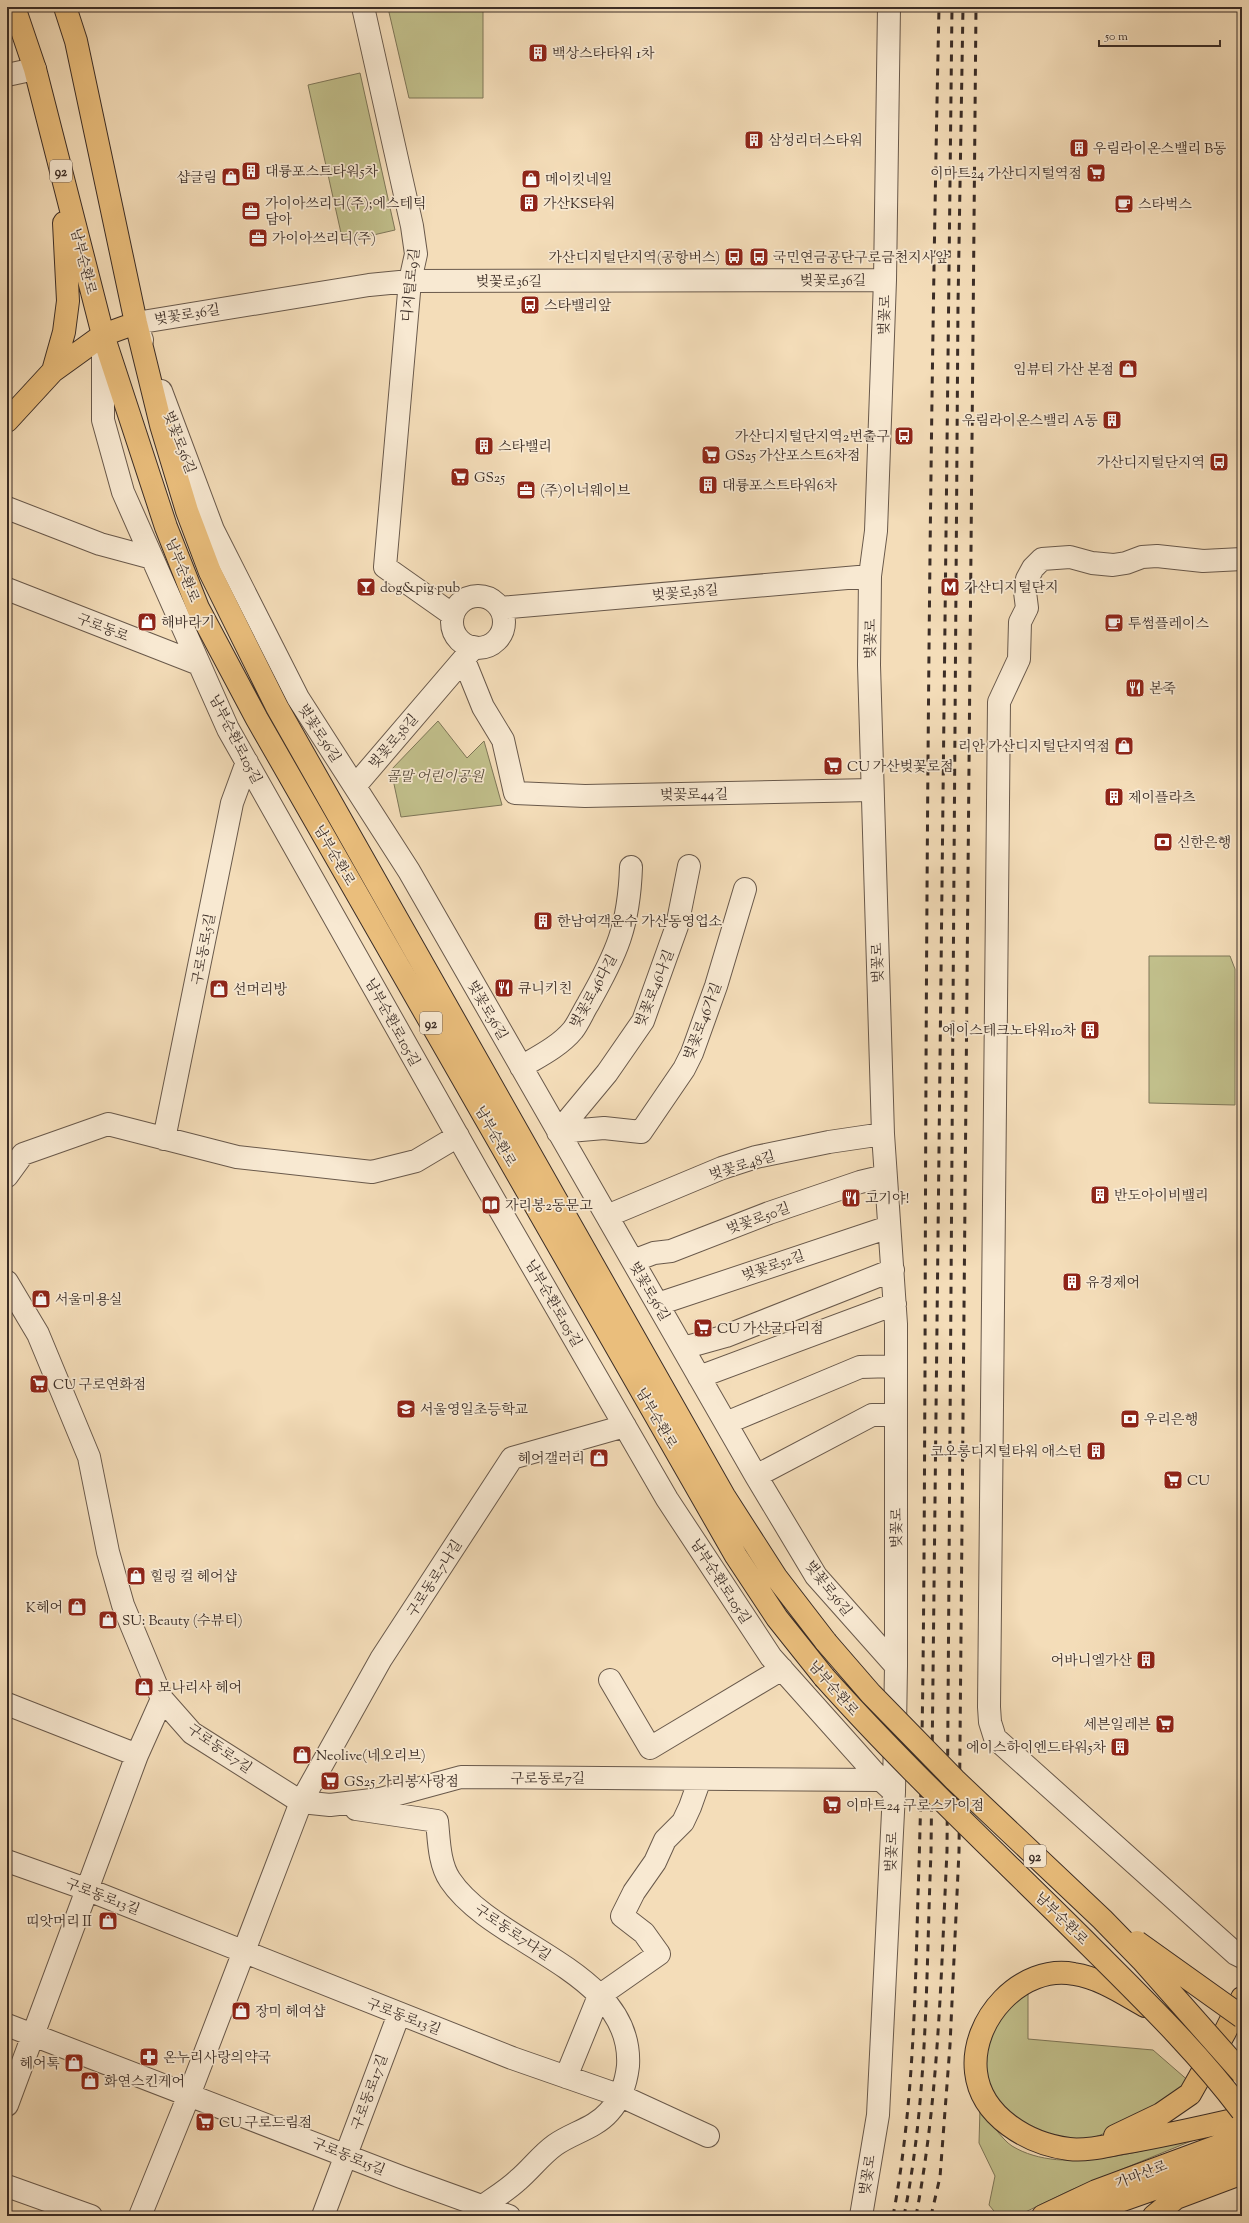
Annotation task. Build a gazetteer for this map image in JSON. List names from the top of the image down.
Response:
{
  "streets": {
    "main road": ["92", "남부순환로", "가마산로"],
    "street": [
      "벚꽃로36길",
      "디지털로9길",
      "벚꽃로",
      "벚꽃로56길",
      "벚꽃로38길",
      "구로동로",
      "남부순환로105길",
      "벚꽃로44길",
      "구로동로5길",
      "벚꽃로46나길",
      "벚꽃로46다길",
      "벚꽃로46가길",
      "벚꽃로48길",
      "벚꽃로50길",
      "벚꽃로52길",
      "구로동로7나길",
      "구로동로7길",
      "구로동로13길",
      "구로동로7다길",
      "구로동로17길",
      "구로동로15길"
    ]
  },
  "crossings": [
    ["남부순환로", "벚꽃로36길"],
    ["남부순환로", "벚꽃로56길"],
    ["남부순환로", "남부순환로105길"],
    ["벚꽃로36길", "디지털로9길"],
    ["벚꽃로36길", "벚꽃로"],
    ["벚꽃로36길", "벚꽃로56길"],
    ["디지털로9길", "벚꽃로38길"],
    ["디지털로9길", "벚꽃로44길"],
    ["벚꽃로", "벚꽃로56길"],
    ["벚꽃로", "벚꽃로38길"],
    ["벚꽃로", "남부순환로105길"],
    ["벚꽃로", "벚꽃로44길"],
    ["벚꽃로", "벚꽃로48길"],
    ["벚꽃로", "벚꽃로50길"],
    ["벚꽃로", "벚꽃로52길"],
    ["벚꽃로", "구로동로7길"],
    ["벚꽃로56길", "벚꽃로38길"],
    ["벚꽃로56길", "벚꽃로46나길"],
    ["벚꽃로56길", "벚꽃로46다길"],
    ["벚꽃로56길", "벚꽃로46가길"],
    ["벚꽃로56길", "벚꽃로48길"],
    ["벚꽃로56길", "벚꽃로50길"],
    ["벚꽃로56길", "벚꽃로52길"],
    ["벚꽃로38길", "벚꽃로44길"],
    ["구로동로", "남부순환로105길"],
    ["남부순환로105길", "구로동로5길"],
    ["남부순환로105길", "구로동로7나길"],
    ["남부순환로105길", "구로동로7길"],
    ["벚꽃로46나길", "벚꽃로46가길"],
    ["구로동로7나길", "구로동로7길"],
    ["구로동로7길", "구로동로7다길"],
    ["구로동로13길", "구로동로7다길"],
    ["구로동로13길", "구로동로17길"],
    ["구로동로17길", "구로동로15길"]
  ],
  "parks": ["골말 어린이공원"],
  "places": {
    "building": [
      "백상스타타워 1차",
      "삼성리더스타워",
      "우림라이온스밸리 B동",
      "대륭포스트타워5차",
      "가산KS타워",
      "우림라이온스밸리 A동",
      "스타밸리",
      "대륭포스트타워6차",
      "제이플라츠",
      "한남여객운수 가산동영업소",
      "에이스테크노타워10차",
      "반도아이비밸리",
      "유경제어",
      "코오롱디지털타워 애스턴",
      "어바니엘가산",
      "에이스하이엔드타워5차"
    ],
    "supermarket": [
      "이마트24 가산디지털역점",
      "GS25 가산포스트6차점",
      "GS25",
      "CU 가산벚꽃로점",
      "CU 가산굴다리점",
      "CU 구로연화점",
      "CU",
      "세븐일레븐",
      "GS25 가리봉사랑점",
      "이마트24 구로스카이점",
      "CU 구로드림점"
    ],
    "shop": [
      "샵글림",
      "메이킷네일",
      "임뷰티 가산 본점",
      "해바라기",
      "리안 가산디지털단지역점",
      "선머리방",
      "서울미용실",
      "헤어갤러리",
      "힐링 컬 헤어샵",
      "K헤어",
      "SU: Beauty (수뷰티)",
      "모나리사 헤어",
      "Neolive(네오리브)",
      "띠앗머리Ⅱ",
      "장미 헤여샵",
      "헤어톡",
      "화연스킨케어"
    ],
    "cafe": ["스타벅스", "투썸플레이스"],
    "office": ["가이아쓰리디(주);에스테틱 담아", "가이아쓰리디(주)", "(주)이너웨이브"],
    "bus stop": [
      "가산디지털단지역(공항버스)",
      "국민연금공단구로금천지사앞",
      "스타밸리앞",
      "가산디지털단지역2번출구",
      "가산디지털단지역"
    ],
    "bar": ["dog&pig pub"],
    "metro station": ["가산디지털단지"],
    "restaurant": ["본죽", "큐니키친", "고기야!"],
    "bank": ["신한은행", "우리은행"],
    "library": ["가리봉2동문고"],
    "school or university": ["서울영일초등학교"],
    "pharmacy": ["온누리사랑의약국"]
  },
  "scale_bar": "50 m"
}
